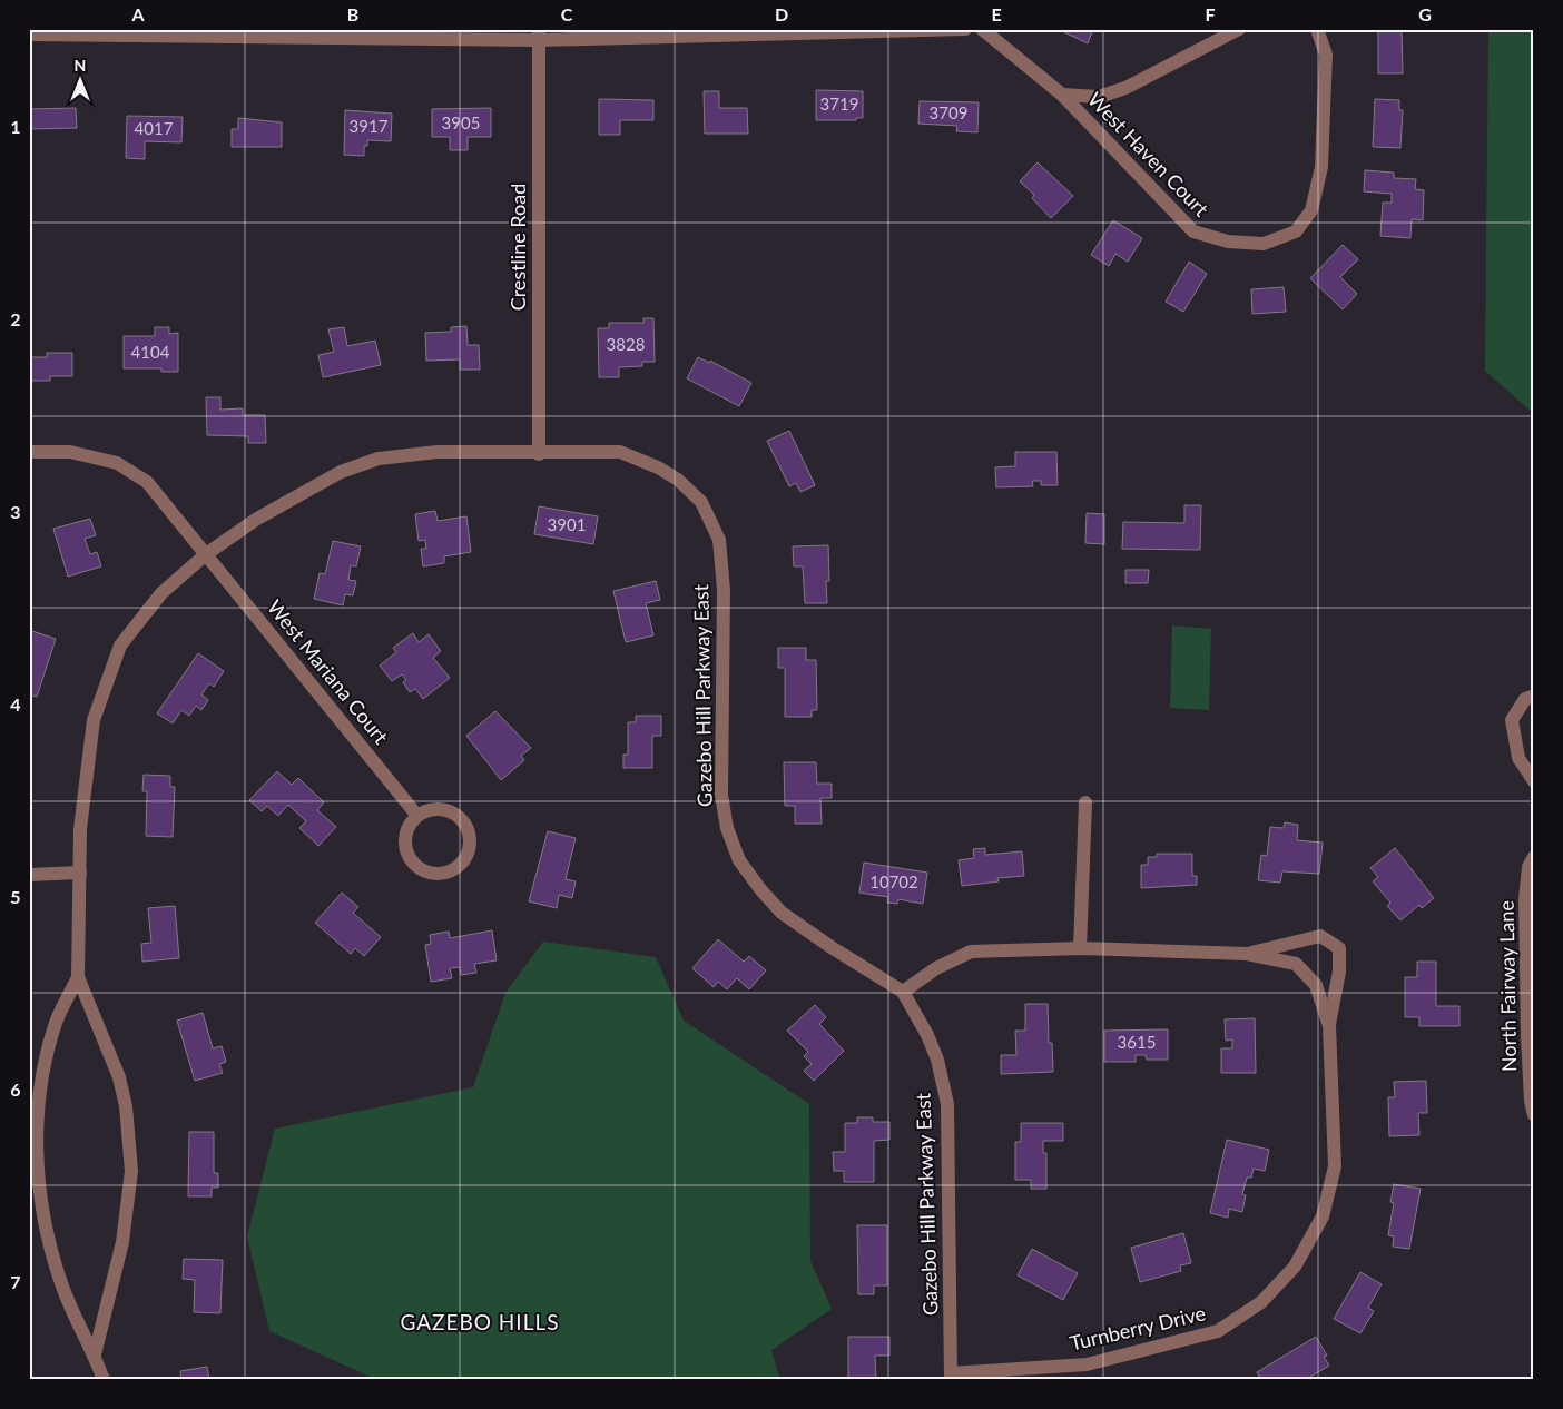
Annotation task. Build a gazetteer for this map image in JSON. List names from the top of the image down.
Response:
{
  "streets": {
    "street": [
      "West Haven Court",
      "Crestline Road",
      "West Mariana Court",
      "Gazebo Hill Parkway East",
      "North Fairway Lane",
      "Turnberry Drive"
    ]
  },
  "crossings": [
    ["Crestline Road", "Gazebo Hill Parkway East"],
    ["West Mariana Court", "Gazebo Hill Parkway East"],
    ["Gazebo Hill Parkway East", "Turnberry Drive"]
  ],
  "districts": ["GAZEBO HILLS"],
  "house_numbers": [
    "3719",
    "3709",
    "3905",
    "3917",
    "4017",
    "3828",
    "4104",
    "3901",
    "10702",
    "3615"
  ],
  "north": "top",
  "grid": {
    "columns": [
      "A",
      "B",
      "C",
      "D",
      "E",
      "F",
      "G"
    ],
    "rows": [
      "1",
      "2",
      "3",
      "4",
      "5",
      "6",
      "7"
    ]
  }
}
